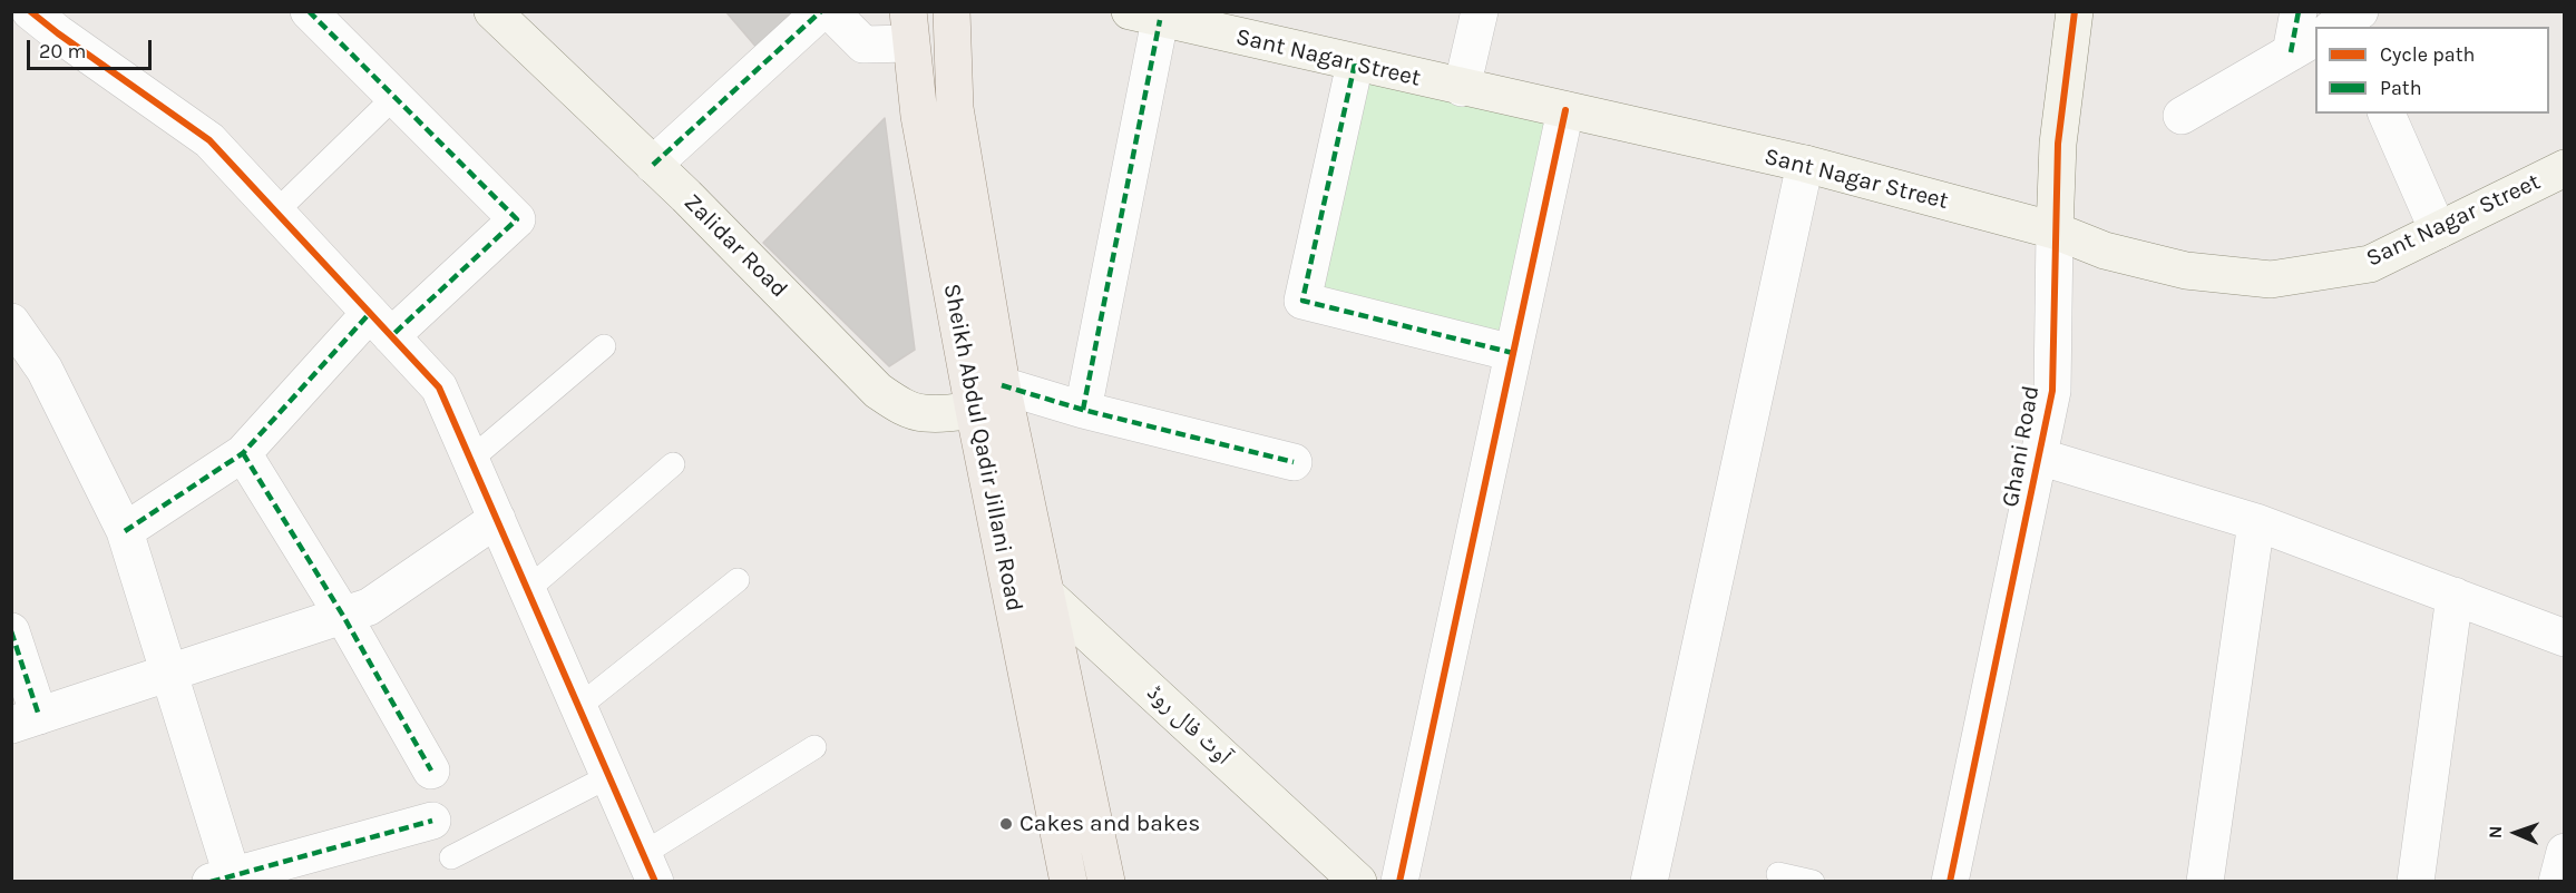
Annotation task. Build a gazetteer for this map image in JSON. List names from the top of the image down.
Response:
{
  "streets": {
    "main road": [
      "Sant Nagar Street",
      "Zalidar Road",
      "Ghani Road",
      "Sheikh Abdul Qadir Jillani Road",
      "آوٹ فال روڈ"
    ]
  },
  "crossings": [
    ["Sant Nagar Street", "Ghani Road"],
    ["Zalidar Road", "Sheikh Abdul Qadir Jillani Road"],
    ["Sheikh Abdul Qadir Jillani Road", "آوٹ فال روڈ"]
  ],
  "places": ["Cakes and bakes"],
  "legend": ["Cycle path", "Path"],
  "scale_bar": "20 m",
  "north": "left"
}
